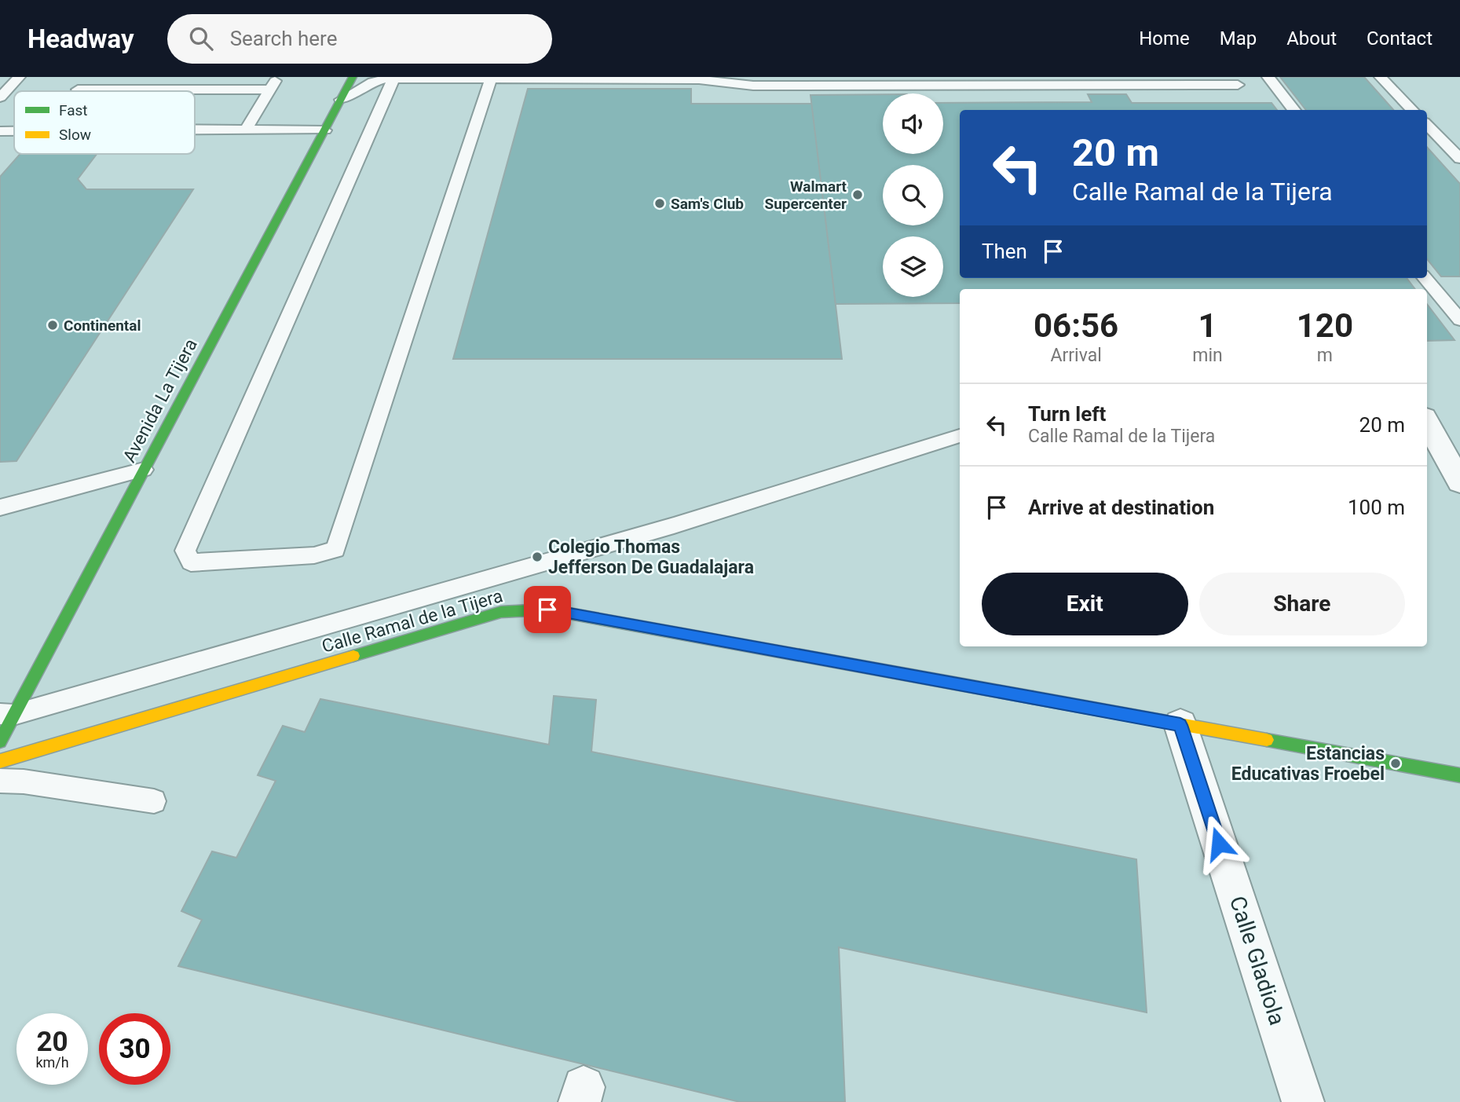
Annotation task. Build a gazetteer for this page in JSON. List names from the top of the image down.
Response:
{
  "streets": {
    "street": ["Avenida La Tijera", "Calle Ramal de la Tijera", "Calle Gladiola"]
  },
  "crossings": [
    ["Calle Ramal de la Tijera", "Calle Gladiola"]
  ],
  "places": [
    "Walmart Supercenter",
    "Sam's Club",
    "Continental",
    "Colegio Thomas Jefferson De Guadalajara",
    "Estancias Educativas Froebel"
  ],
  "legend": ["Fast", "Slow"],
  "page": {
    "header": "Headway",
    "search": "Search here",
    "nav": [
      "Home",
      "Map",
      "About",
      "Contact"
    ],
    "turn": ["20 m", "Calle Ramal de la Tijera"],
    "then": "Then",
    "eta": [
      "06:56",
      "Arrival",
      "1",
      "min",
      "120",
      "m"
    ],
    "list": [
      {
        "name": "Turn left",
        "note": "Calle Ramal de la Tijera",
        "value": "20 m"
      },
      {
        "name": "Arrive at destination",
        "value": "100 m"
      }
    ],
    "buttons": ["Exit", "Share"],
    "speed": "20 km/h",
    "limit": "30"
  }
}
